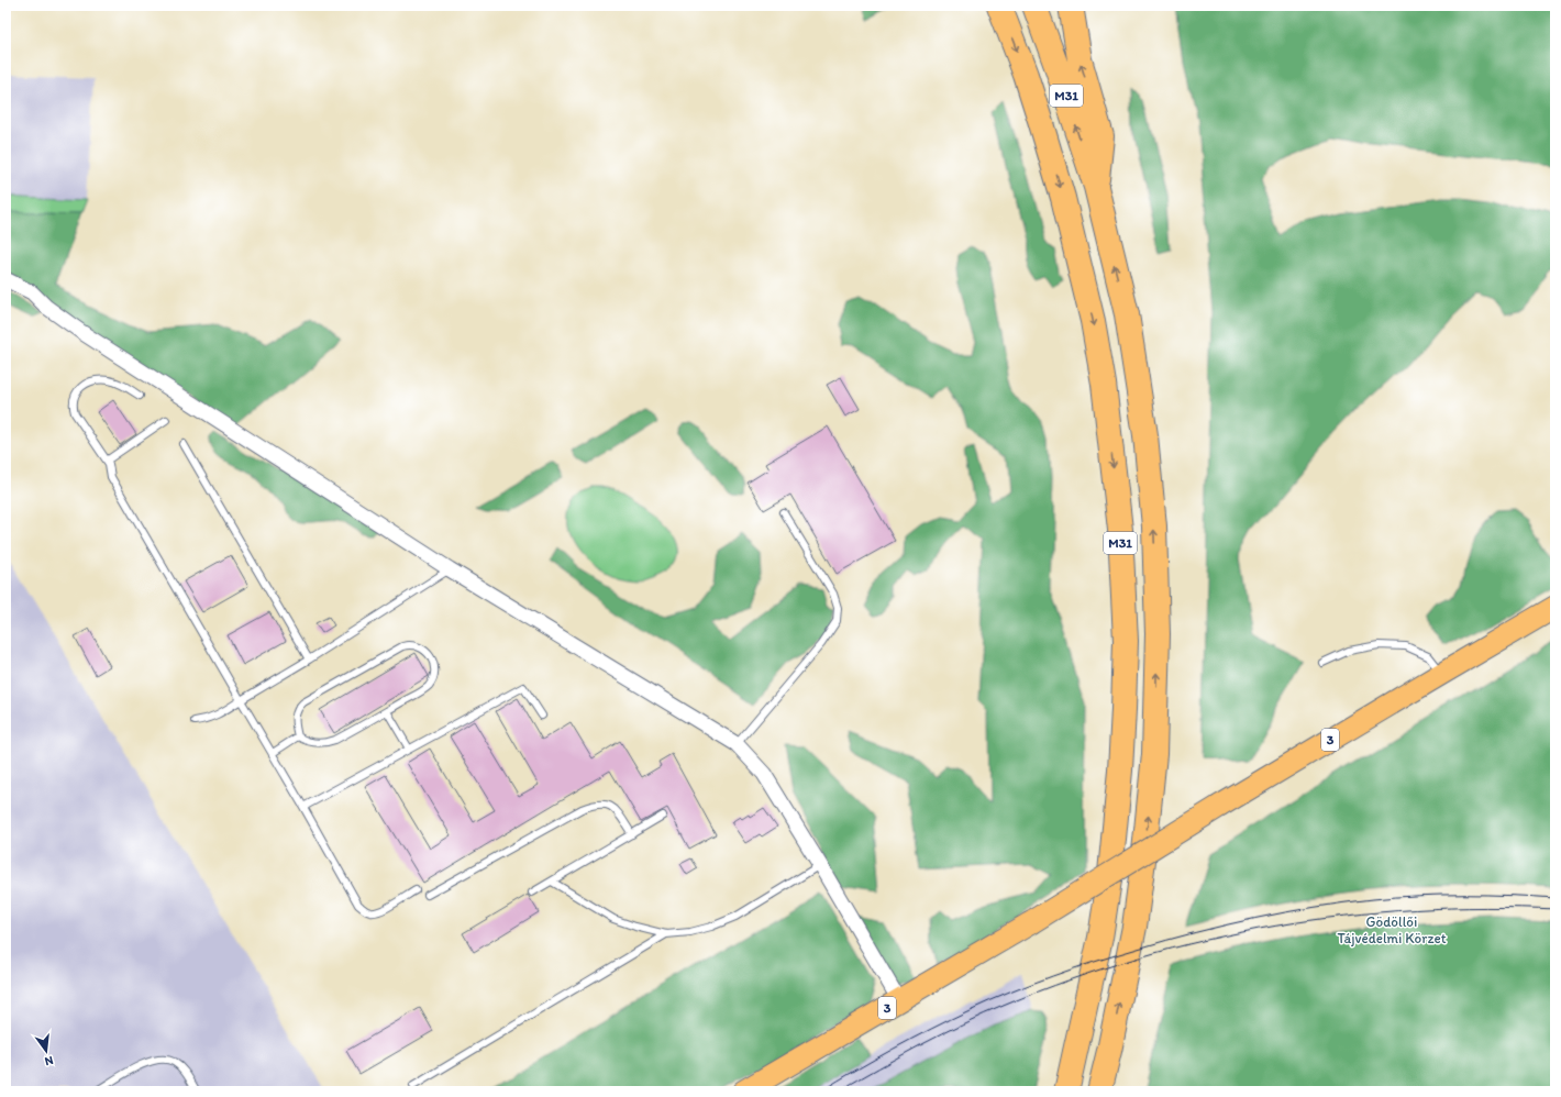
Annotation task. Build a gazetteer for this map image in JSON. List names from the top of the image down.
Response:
{
  "streets": {
    "highway": ["M31"],
    "main road": ["3"]
  },
  "parks": ["Gödöllői Tájvédelmi Körzet"],
  "north": "bottom"
}
